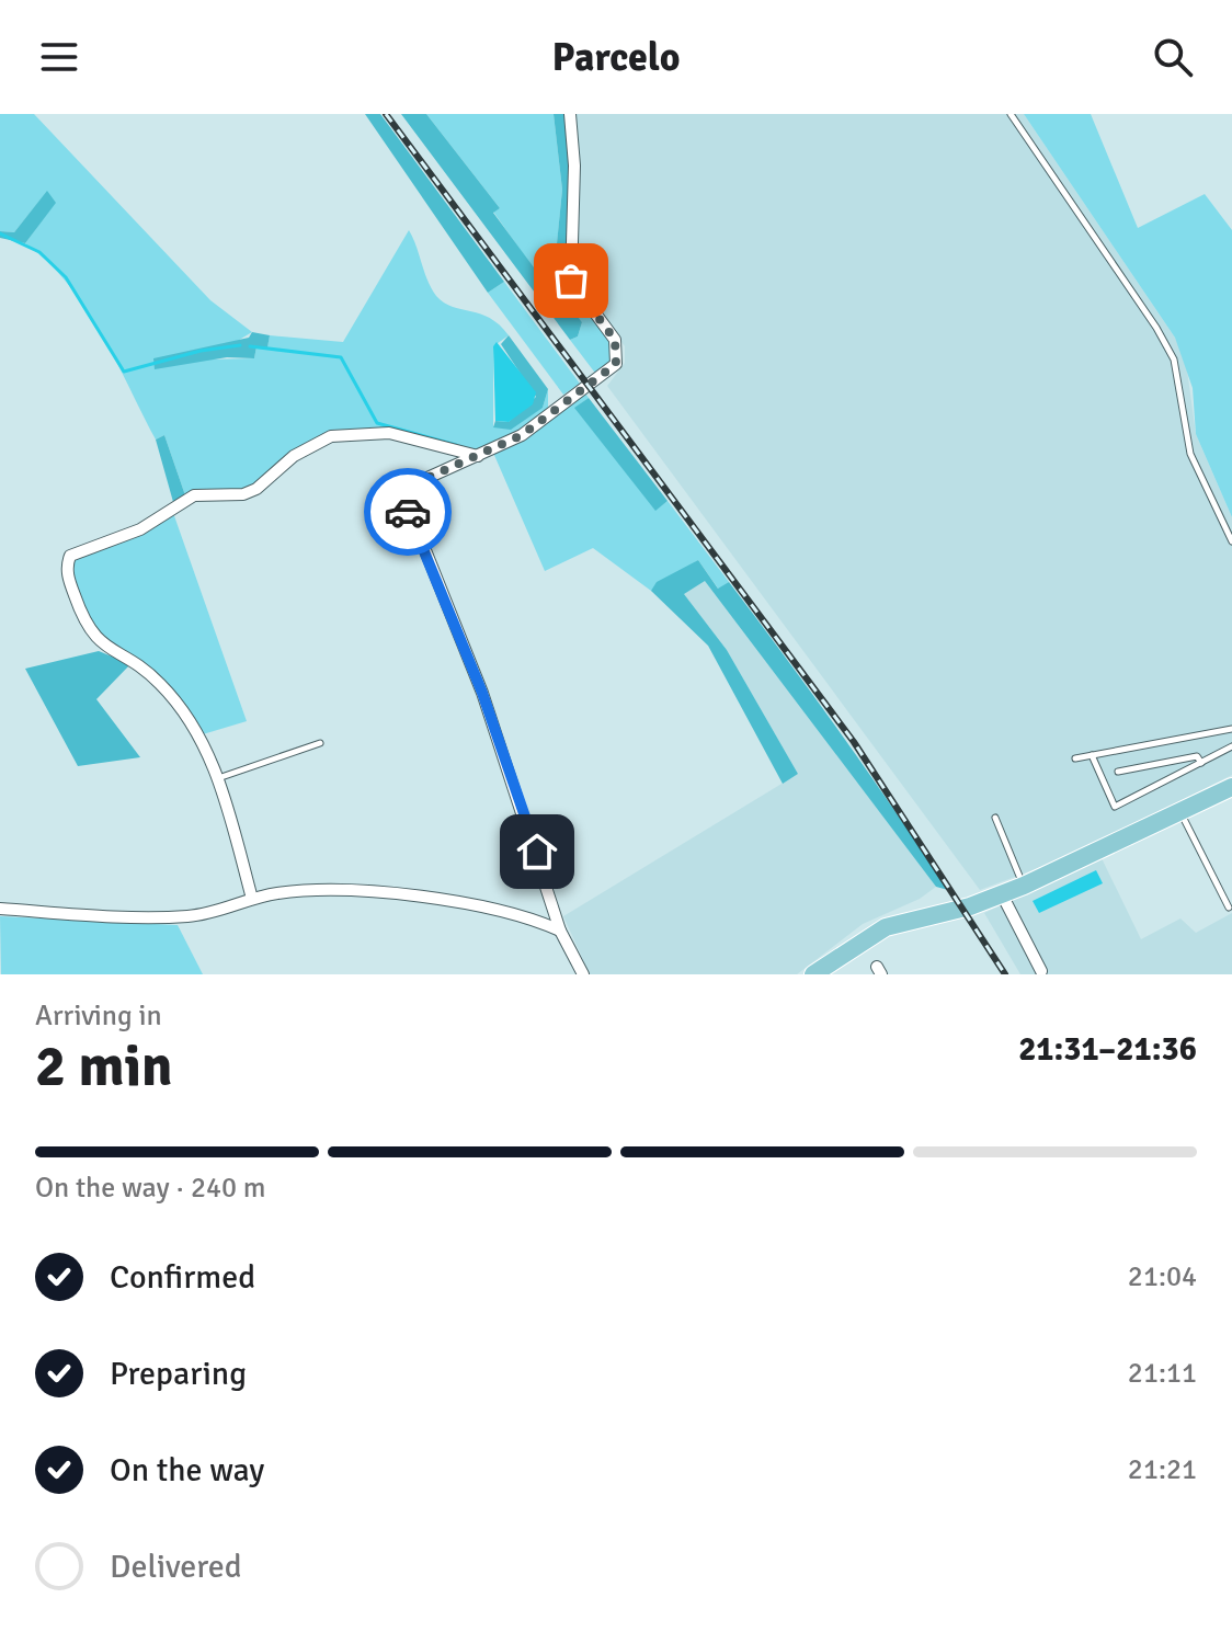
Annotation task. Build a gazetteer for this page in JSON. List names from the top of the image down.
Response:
{
  "page": {
    "header": "Parcelo",
    "heading": ["2 min", "Arriving in", "21:31–21:36"],
    "bar": "On the way · 240 m",
    "list": [
      ["Confirmed", "21:04"],
      ["Preparing", "21:11"],
      ["On the way", "21:21"],
      "Delivered"
    ]
  }
}
